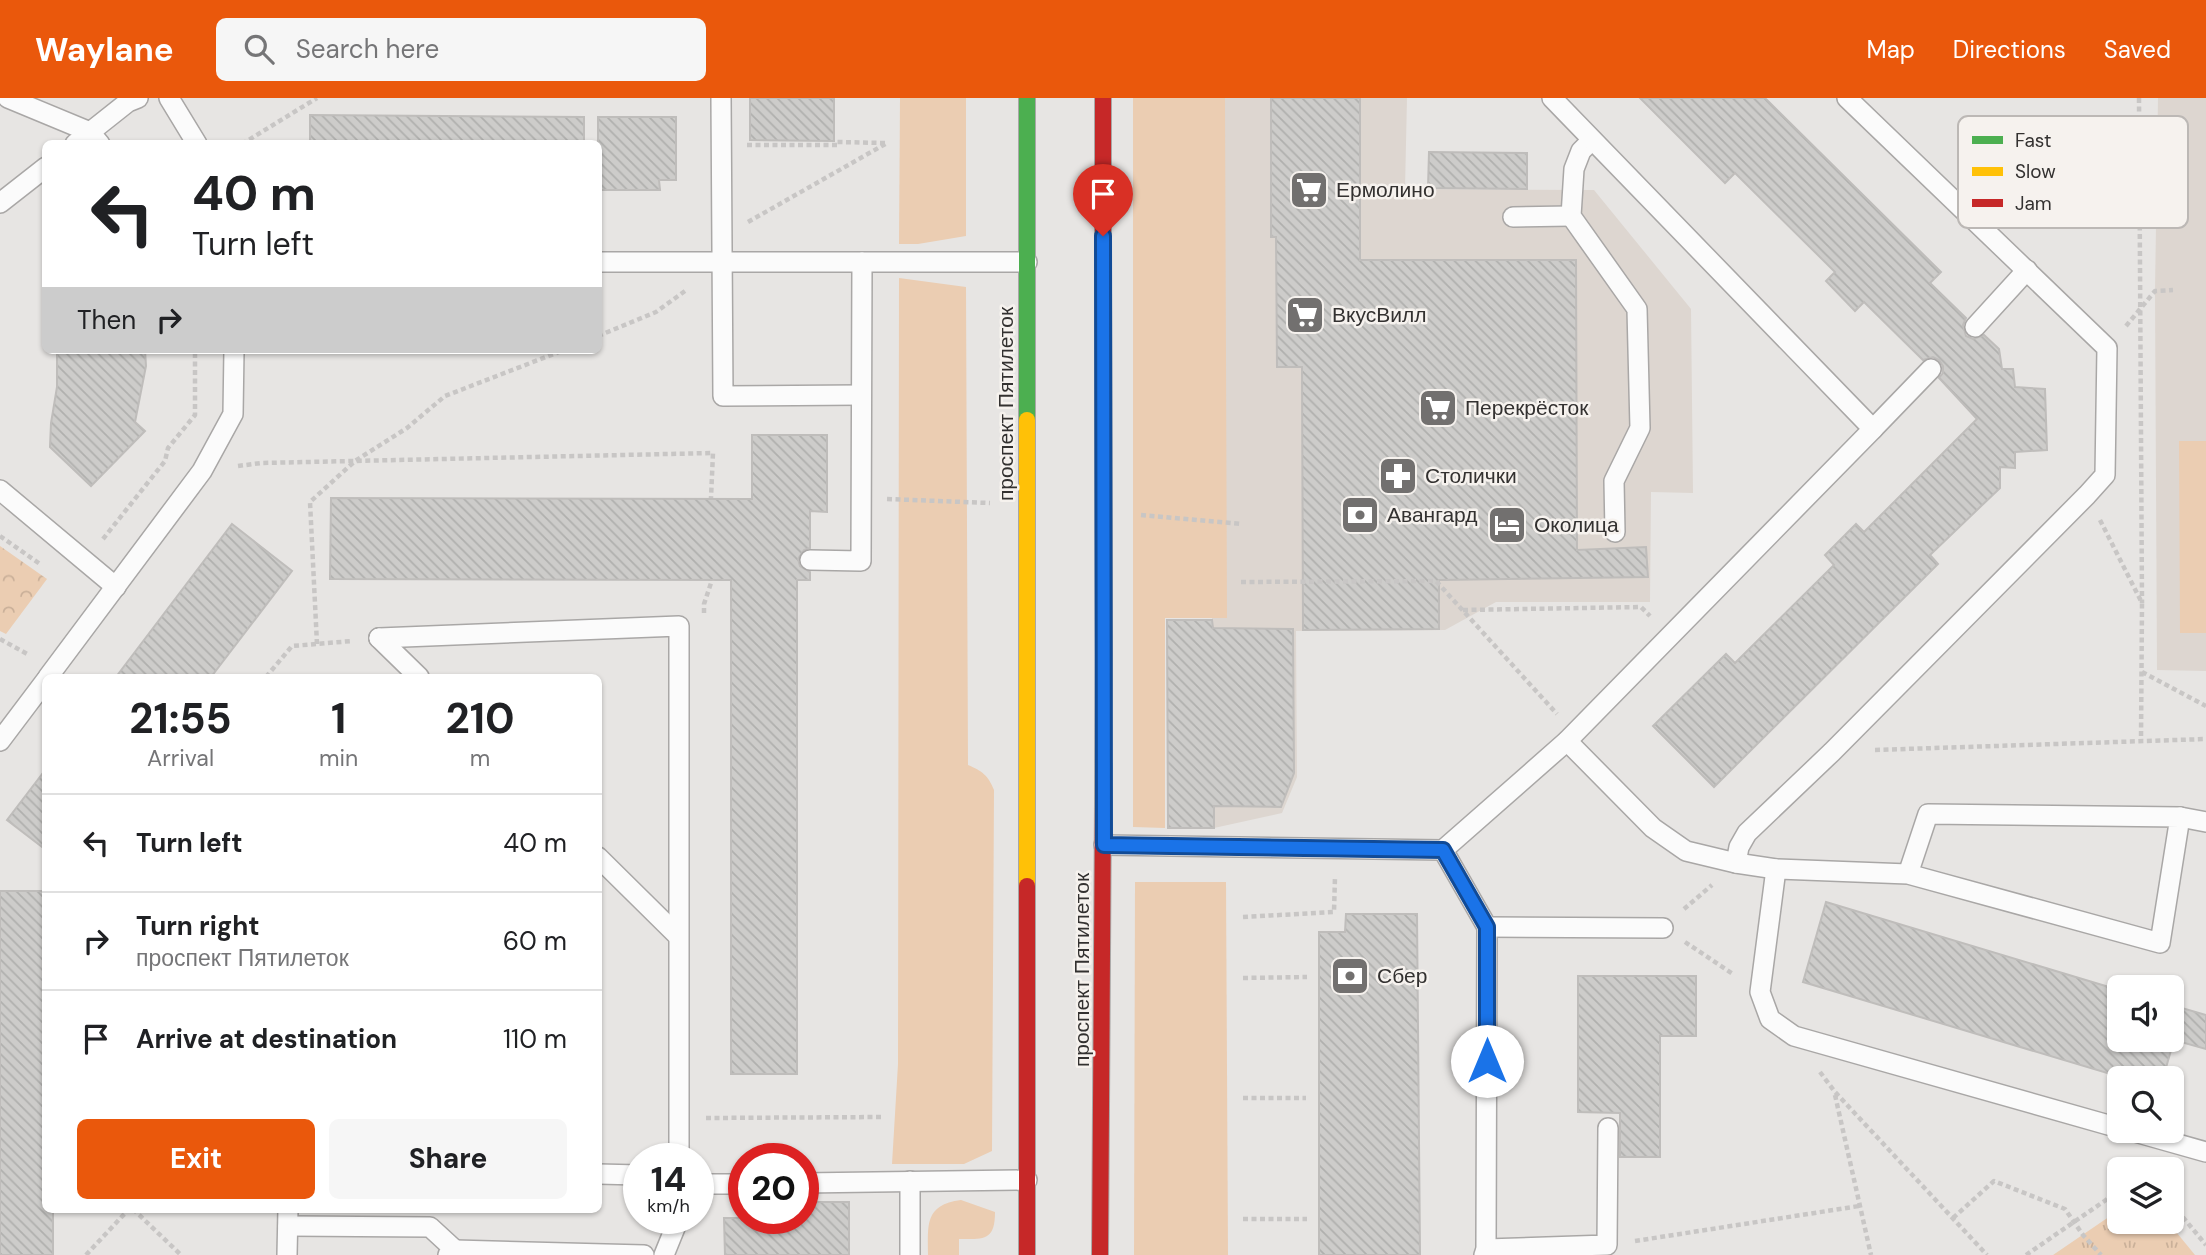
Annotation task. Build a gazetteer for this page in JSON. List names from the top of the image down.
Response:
{
  "streets": {
    "street": ["проспект Пятилеток"]
  },
  "places": {
    "supermarket": ["Ермолино", "ВкусВилл", "Перекрёсток"],
    "pharmacy": ["Столички"],
    "bank": ["Авангард", "Сбер"],
    "hotel": ["Околица"]
  },
  "legend": ["Fast", "Slow", "Jam"],
  "page": {
    "header": "Waylane",
    "search": "Search here",
    "nav": ["Map", "Directions", "Saved"],
    "turn": ["40 m", "Turn left"],
    "then": "Then",
    "eta": [
      "21:55",
      "Arrival",
      "1",
      "min",
      "210",
      "m"
    ],
    "list": [
      {
        "name": "Turn left",
        "value": "40 m"
      },
      {
        "name": "Turn right",
        "note": "проспект Пятилеток",
        "value": "60 m"
      },
      {
        "name": "Arrive at destination",
        "value": "110 m"
      }
    ],
    "buttons": ["Exit", "Share"],
    "speed": "14 km/h",
    "limit": "20"
  }
}
